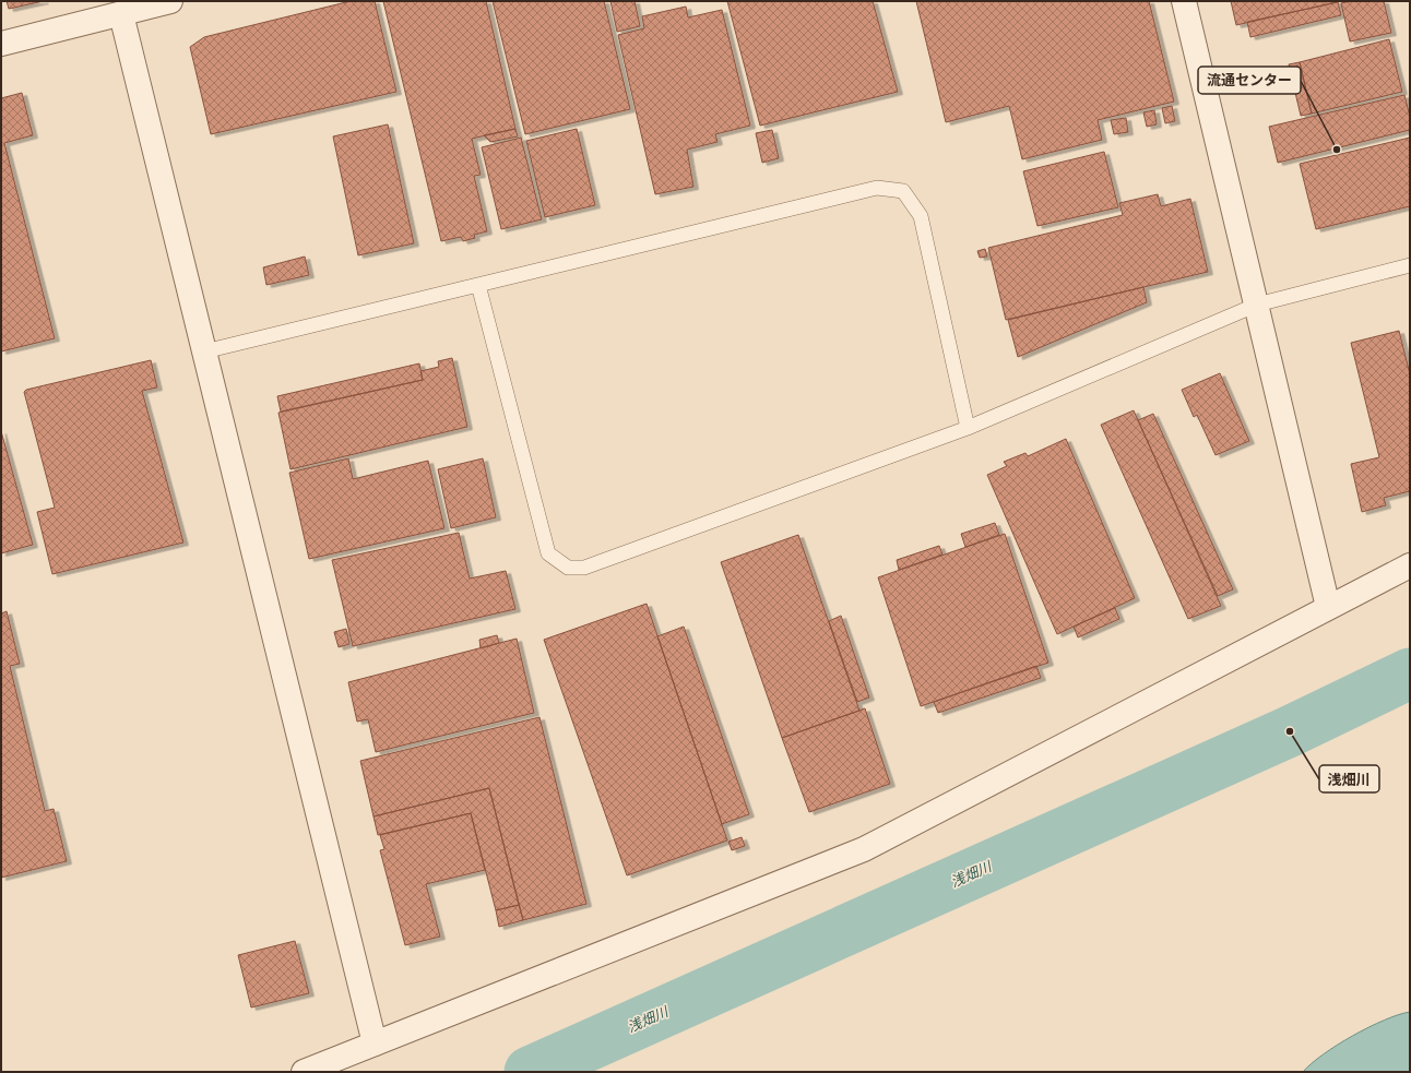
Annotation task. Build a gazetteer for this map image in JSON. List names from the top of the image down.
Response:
{
  "water": ["浅畑川"],
  "places": ["流通センター", "浅畑川"]
}
